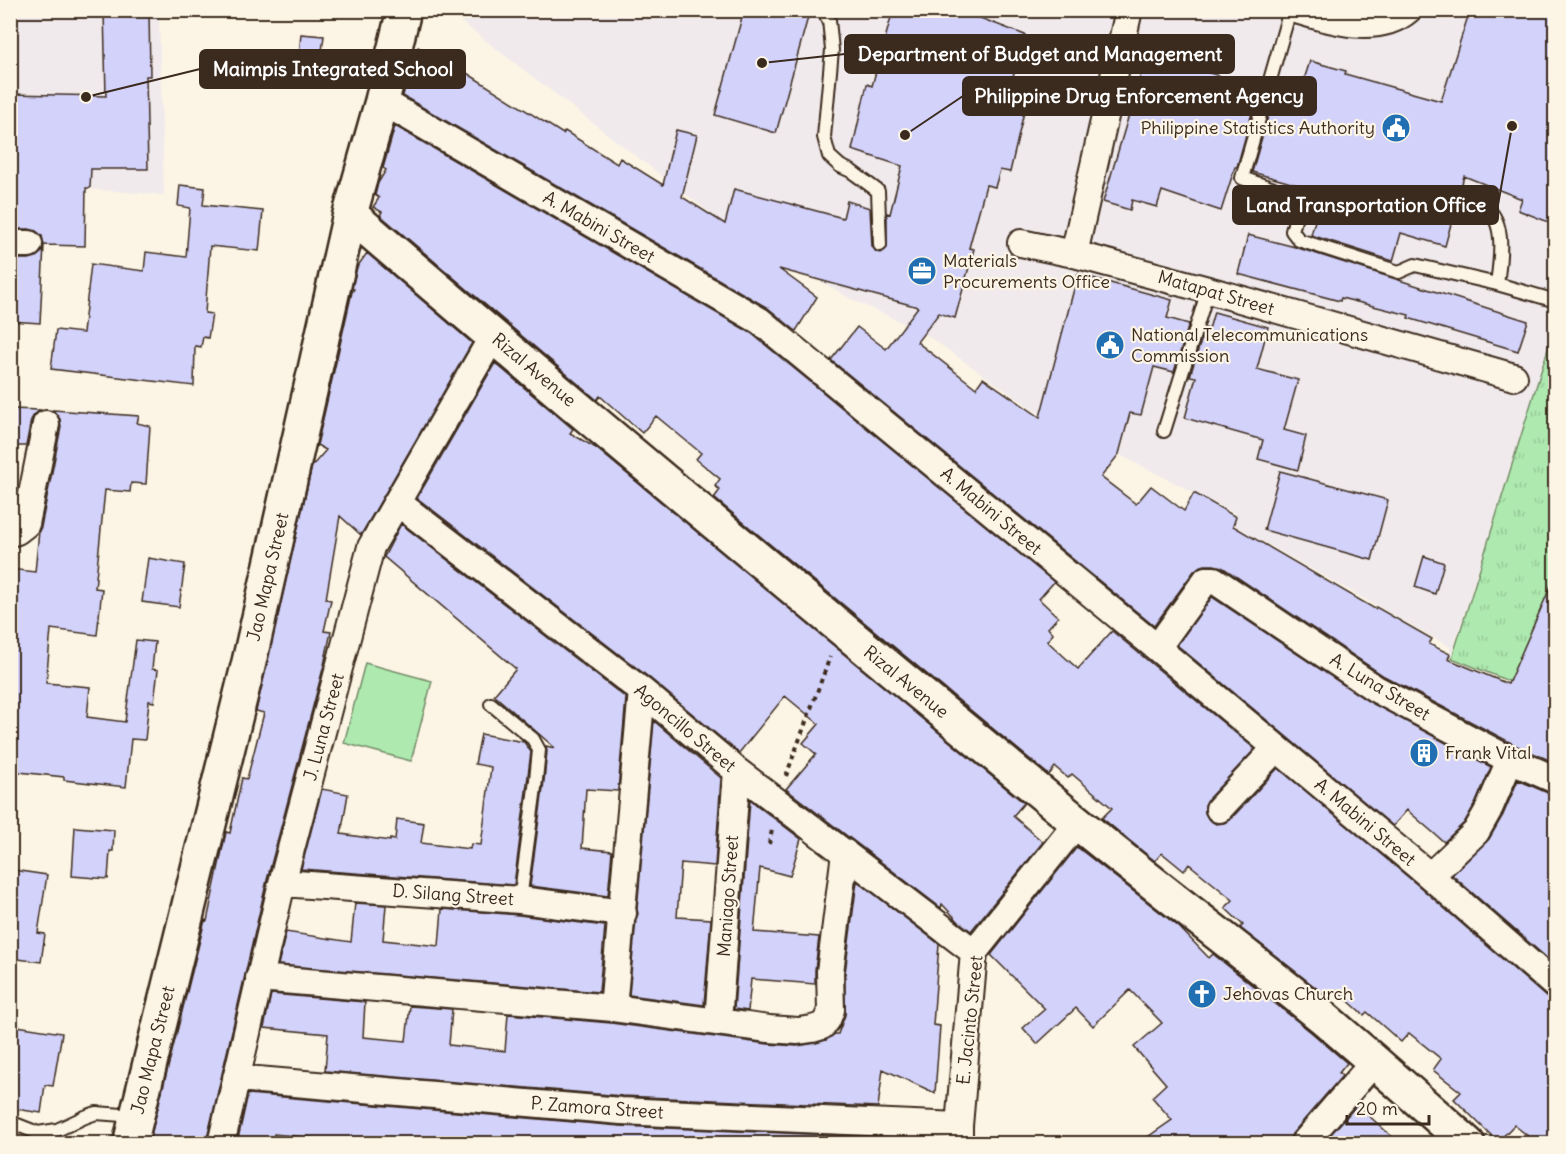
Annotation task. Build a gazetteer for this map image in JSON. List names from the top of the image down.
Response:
{
  "streets": {
    "street": [
      "A. Mabini Street",
      "Matapat Street",
      "Rizal Avenue",
      "Jao Mapa Street",
      "A. Luna Street",
      "J. Luna Street",
      "Agoncillo Street",
      "D. Silang Street",
      "Maniago Street",
      "E. Jacinto Street",
      "P. Zamora Street"
    ]
  },
  "crossings": [
    ["A. Mabini Street", "Jao Mapa Street"],
    ["A. Mabini Street", "A. Luna Street"],
    ["Rizal Avenue", "Jao Mapa Street"],
    ["Rizal Avenue", "J. Luna Street"],
    ["Rizal Avenue", "E. Jacinto Street"],
    ["J. Luna Street", "Agoncillo Street"],
    ["J. Luna Street", "D. Silang Street"],
    ["J. Luna Street", "P. Zamora Street"],
    ["Agoncillo Street", "Maniago Street"],
    ["Agoncillo Street", "E. Jacinto Street"],
    ["E. Jacinto Street", "P. Zamora Street"]
  ],
  "places": {
    "other": [
      "Department of Budget and Management",
      "Maimpis Integrated School",
      "Land Transportation Office",
      "Philippine Drug Enforcement Agency"
    ],
    "public building": ["Philippine Statistics Authority", "National Telecommunications Commission"],
    "office": ["Materials Procurements Office"],
    "building": ["Frank Vital"],
    "church": ["Jehovas Church"]
  },
  "scale_bar": "20 m"
}
